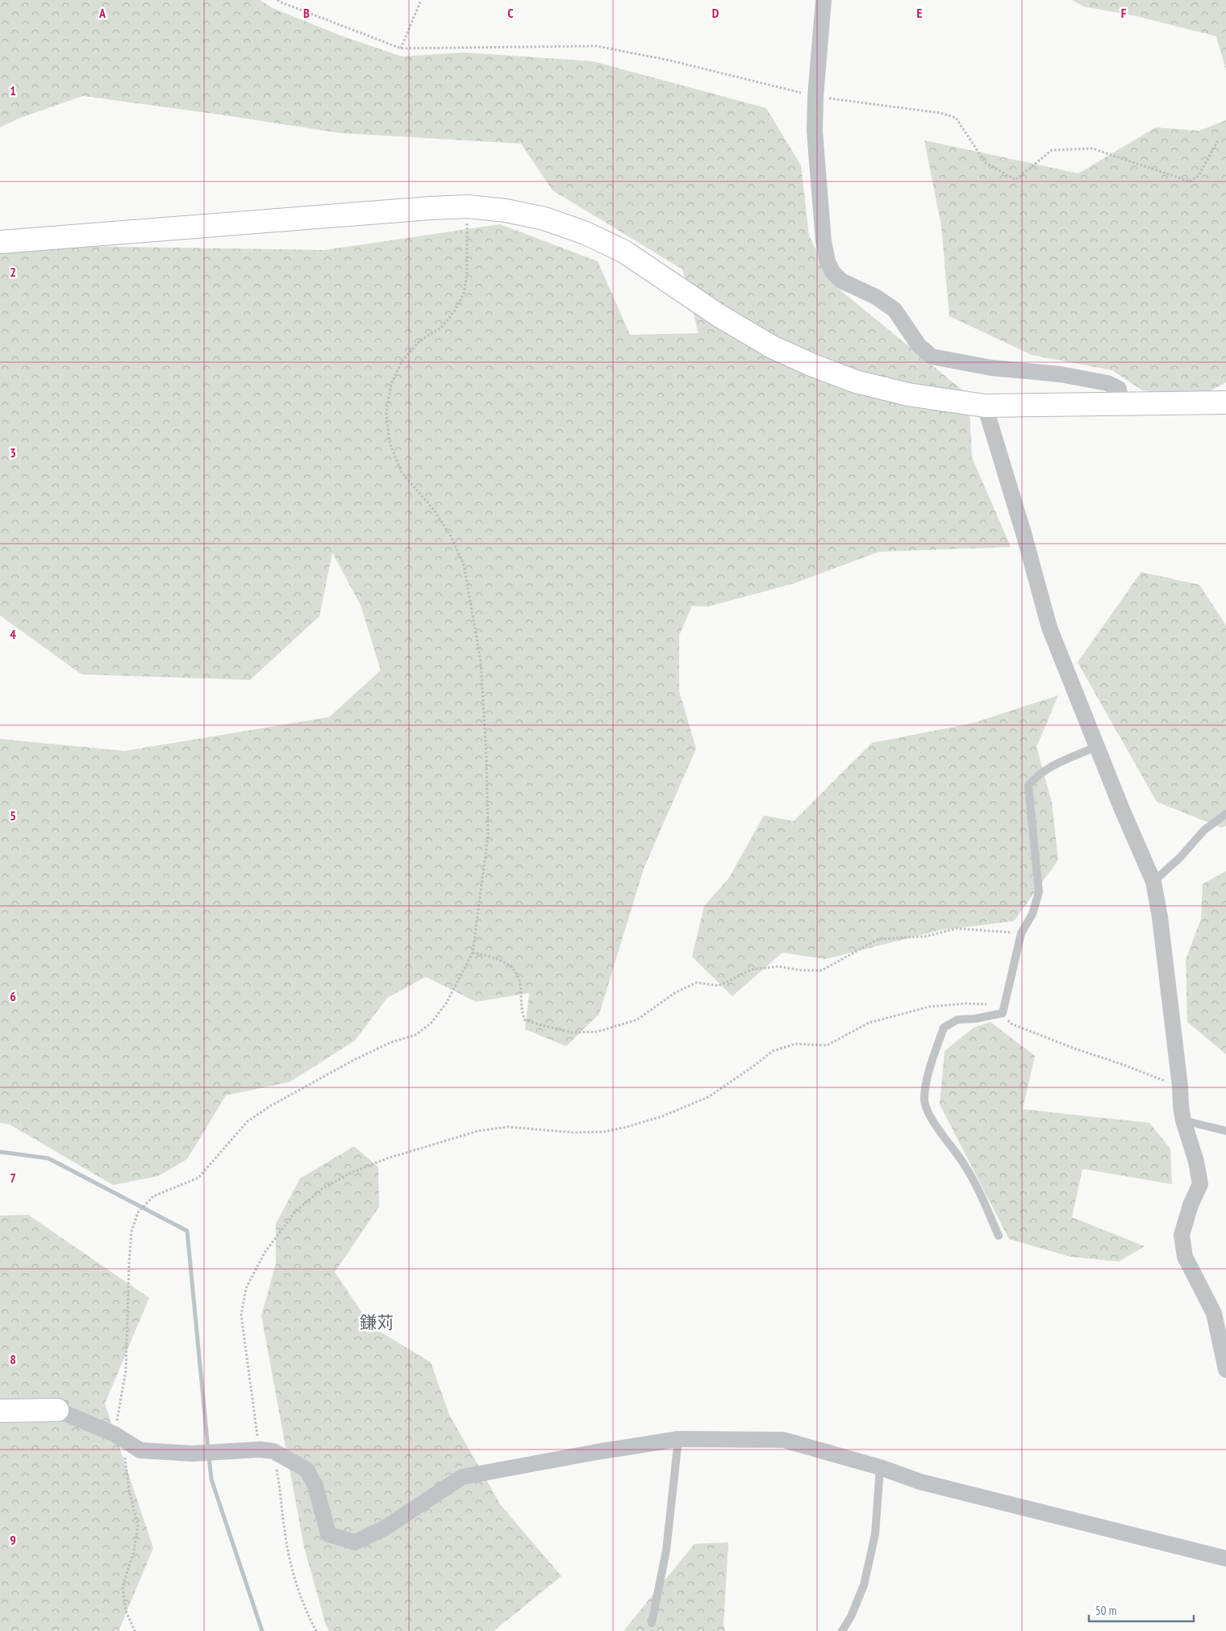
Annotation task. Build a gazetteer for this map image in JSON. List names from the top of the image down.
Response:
{
  "districts": ["鎌苅"],
  "scale_bar": "50 m",
  "grid": {
    "columns": [
      "A",
      "B",
      "C",
      "D",
      "E",
      "F"
    ],
    "rows": [
      "1",
      "2",
      "3",
      "4",
      "5",
      "6",
      "7",
      "8",
      "9"
    ]
  }
}
